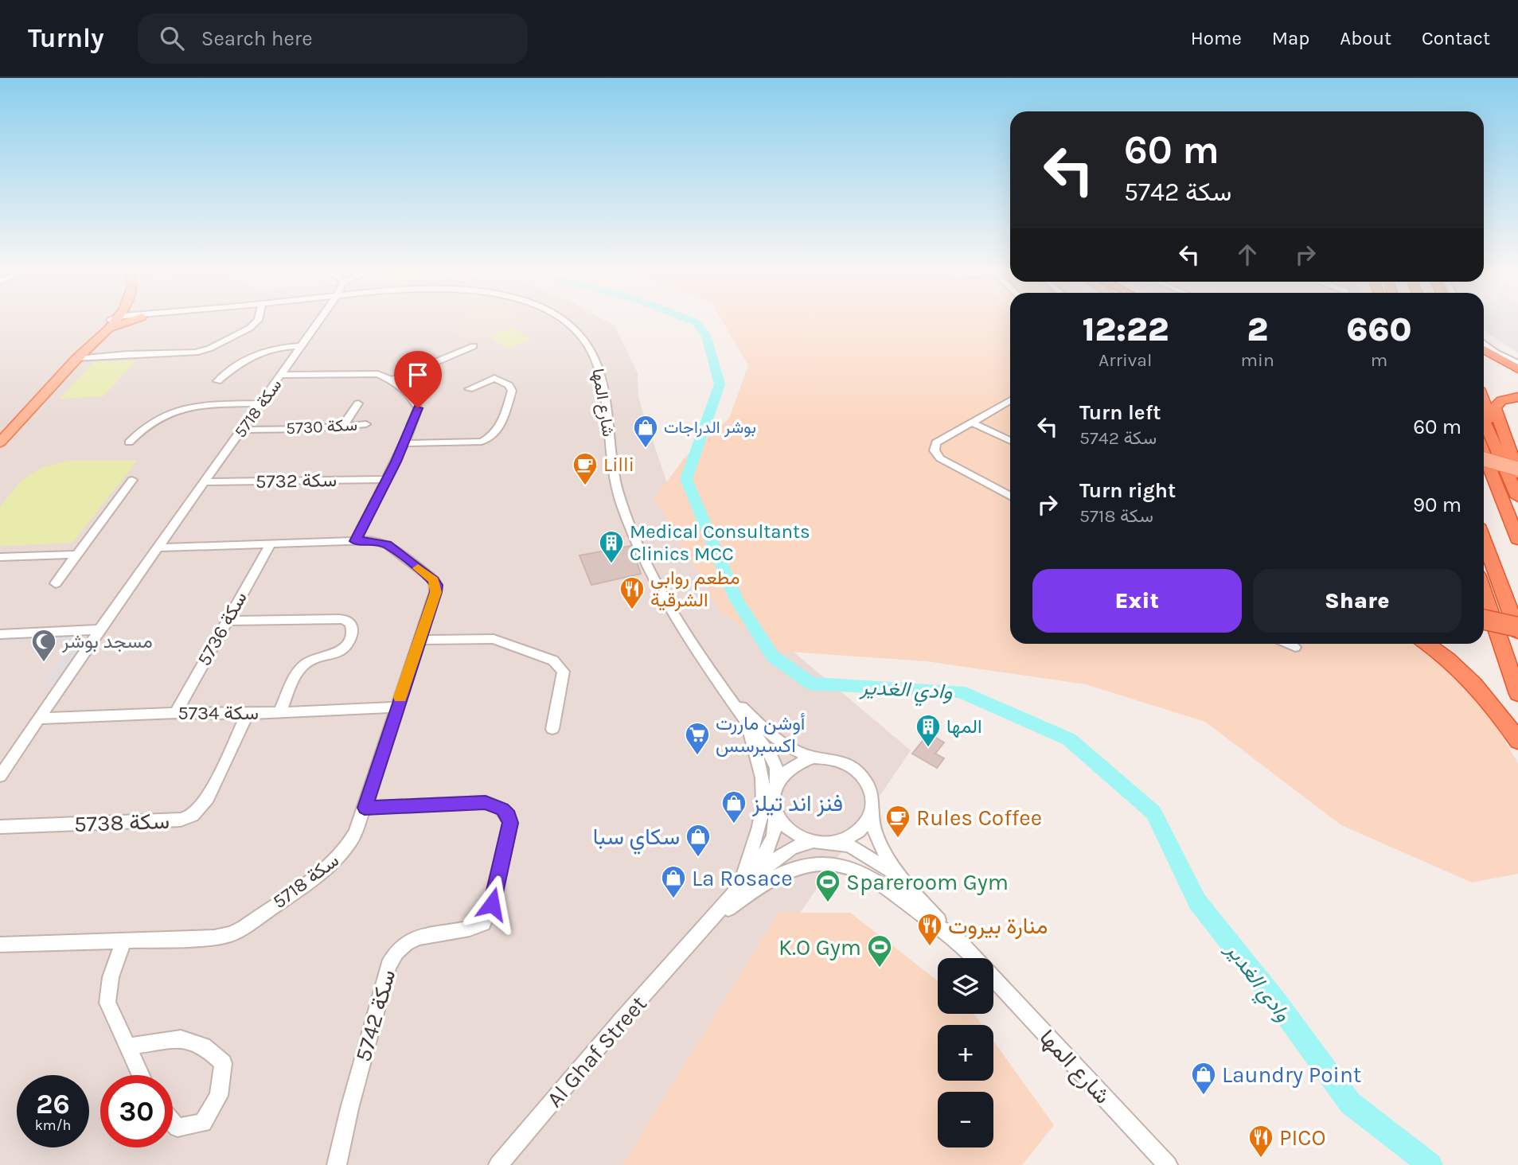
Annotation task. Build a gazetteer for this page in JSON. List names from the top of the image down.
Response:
{
  "streets": {
    "street": [
      "شارع المها",
      "سكة 5718",
      "سكة 5730",
      "سكة 5732",
      "سكة 5736",
      "سكة 5734",
      "سكة 5738",
      "سكة 5742",
      "Al Ghaf Street"
    ]
  },
  "crossings": [
    ["سكة 5718", "سكة 5730"],
    ["سكة 5718", "سكة 5732"],
    ["سكة 5718", "سكة 5736"],
    ["سكة 5718", "سكة 5734"],
    ["سكة 5718", "سكة 5742"],
    ["سكة 5736", "سكة 5734"],
    ["سكة 5734", "سكة 5738"]
  ],
  "water": ["وادي الغدير"],
  "places": {
    "shop": [
      "بوشر الدراجات",
      "فنز اند تيلز",
      "سكاي سبا",
      "La Rosace",
      "Laundry Point"
    ],
    "cafe": ["Lilli", "Rules Coffee"],
    "building": ["Medical Consultants Clinics MCC", "المها"],
    "restaurant": ["مطعم روابي الشرقية", "منارة بيروت", "PICO"],
    "mosque": ["مسجد بوشر"],
    "supermarket": ["أوشن ماررت اكسبرسس"],
    "sports": ["Spareroom Gym", "K.O Gym"]
  },
  "page": {
    "header": "Turnly",
    "search": "Search here",
    "nav": [
      "Home",
      "Map",
      "About",
      "Contact"
    ],
    "turn": ["60 m", "سكة 5742"],
    "eta": [
      "12:22",
      "Arrival",
      "2",
      "min",
      "660",
      "m"
    ],
    "list": [
      {
        "name": "Turn left",
        "note": "سكة 5742",
        "value": "60 m"
      },
      {
        "name": "Turn right",
        "note": "سكة 5718",
        "value": "90 m"
      }
    ],
    "buttons": ["Exit", "Share"],
    "map_buttons": ["+", "−"],
    "speed": "26 km/h",
    "limit": "30"
  }
}
